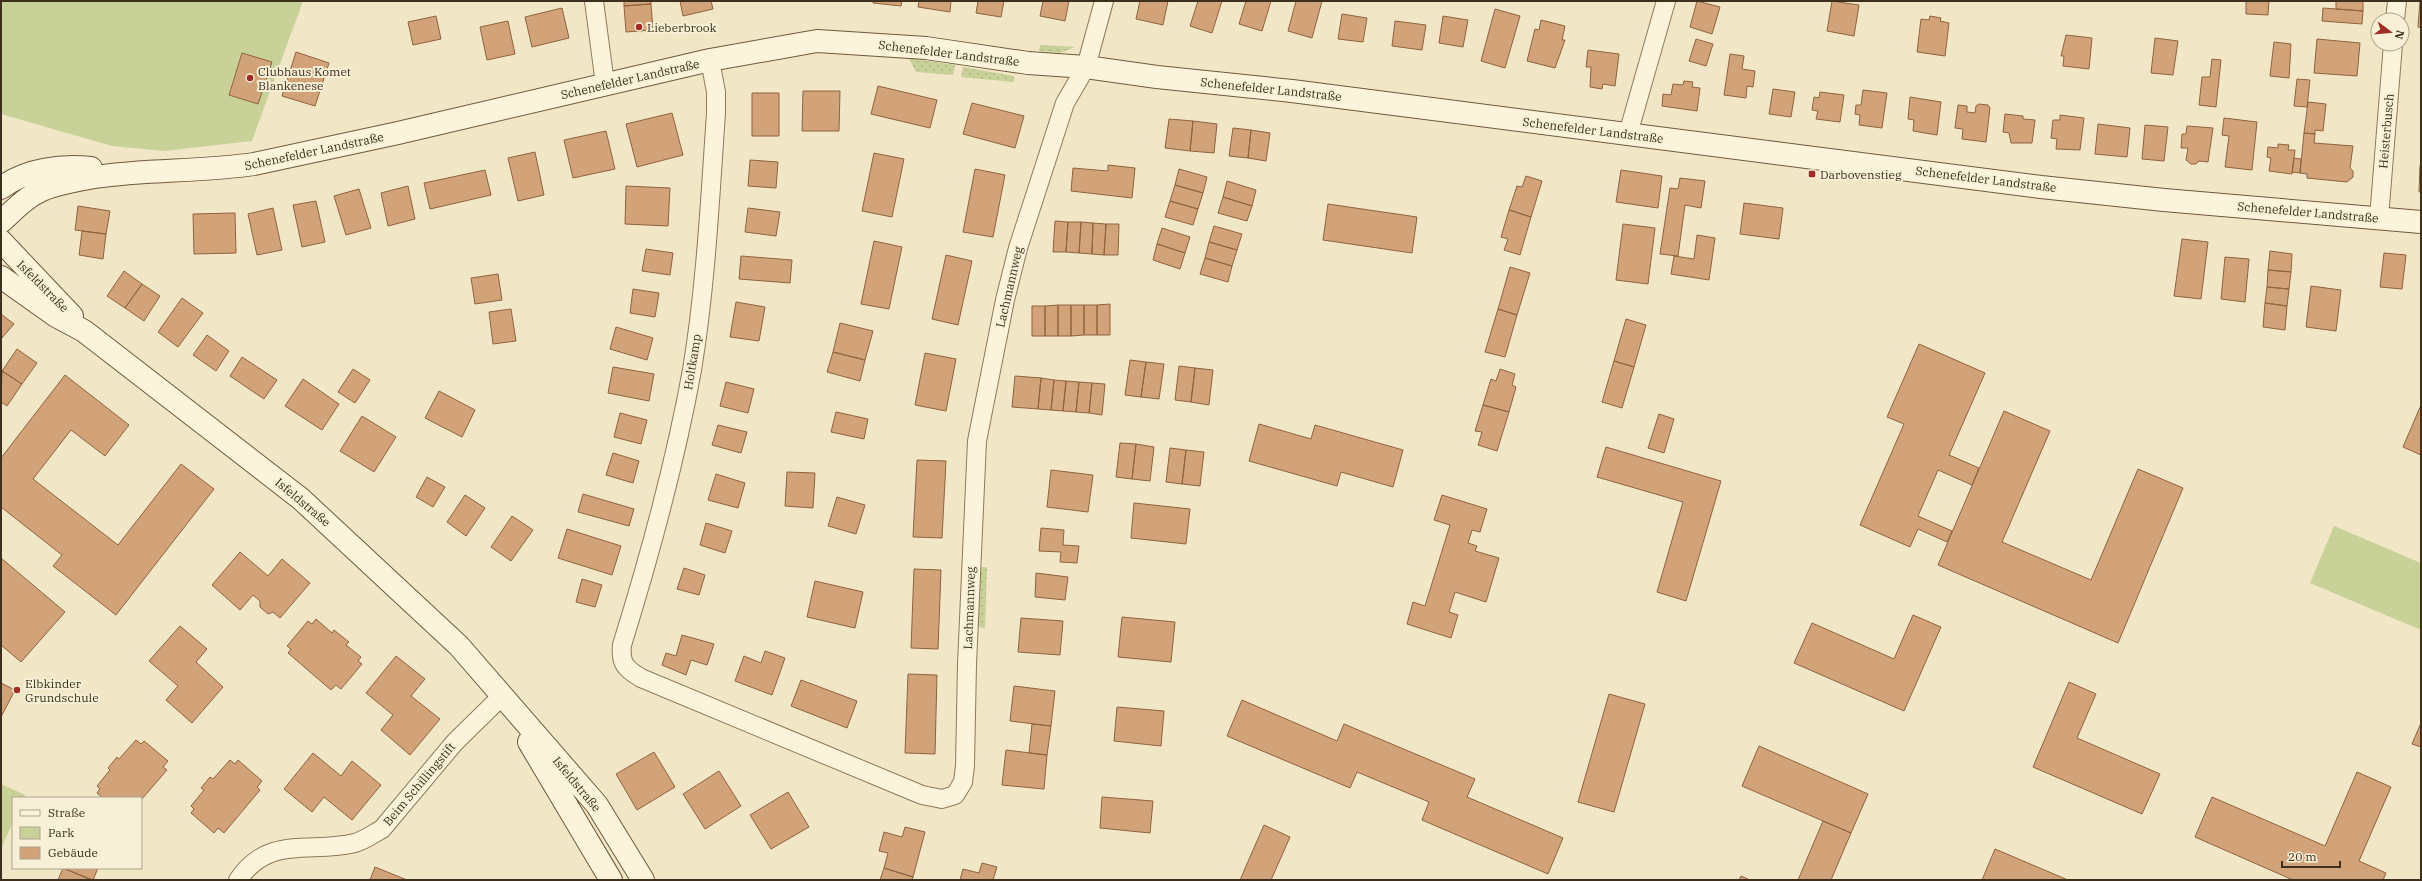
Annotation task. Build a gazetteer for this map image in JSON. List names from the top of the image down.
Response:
{
  "streets": {
    "street": [
      "Schenefelder Landstraße",
      "Heisterbusch",
      "Isfeldstraße",
      "Lachmannweg",
      "Holtkamp",
      "Beim Schillingstift"
    ]
  },
  "crossings": [
    ["Schenefelder Landstraße", "Heisterbusch"],
    ["Schenefelder Landstraße", "Lachmannweg"],
    ["Schenefelder Landstraße", "Holtkamp"],
    ["Isfeldstraße", "Beim Schillingstift"],
    ["Lachmannweg", "Holtkamp"]
  ],
  "places": {
    "other": ["Lieberbrook", "Clubhaus Komet Blankenese", "Elbkinder Grundschule"],
    "transit": ["Darbovenstieg"]
  },
  "legend": ["Straße", "Park", "Gebäude"],
  "scale_bar": "20 m",
  "north": "right"
}
